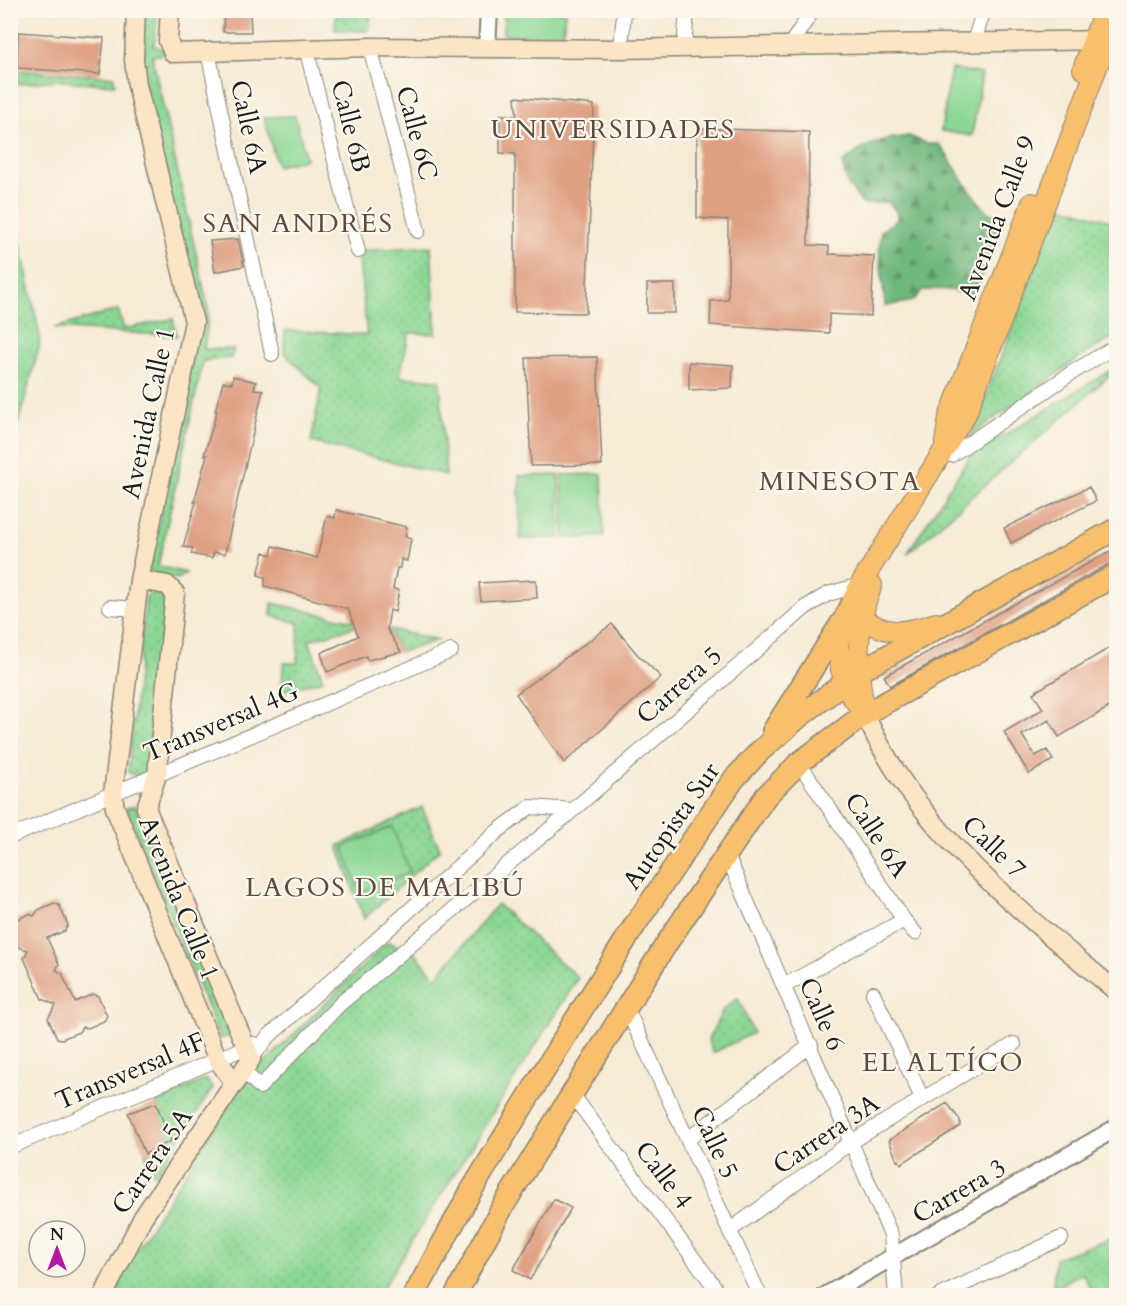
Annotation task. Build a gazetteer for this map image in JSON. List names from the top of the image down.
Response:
{
  "streets": {
    "highway": ["Autopista Sur"],
    "main road": [
      "Avenida Calle 9",
      "Avenida Calle 1",
      "Calle 7",
      "Carrera 5A"
    ],
    "street": [
      "Calle 6B",
      "Calle 6A",
      "Calle 6C",
      "Carrera 5",
      "Transversal 4G",
      "Calle 6",
      "Transversal 4F",
      "Carrera 3A",
      "Calle 5",
      "Calle 4",
      "Carrera 3"
    ]
  },
  "crossings": [
    ["Avenida Calle 9", "Carrera 5"],
    ["Avenida Calle 1", "Carrera 5"],
    ["Avenida Calle 1", "Transversal 4G"],
    ["Avenida Calle 1", "Transversal 4F"],
    ["Avenida Calle 1", "Carrera 5A"],
    ["Carrera 5", "Transversal 4F"],
    ["Carrera 5", "Carrera 5A"],
    ["Calle 6", "Carrera 3A"],
    ["Calle 6", "Carrera 3"],
    ["Transversal 4F", "Carrera 5A"],
    ["Carrera 3A", "Calle 5"]
  ],
  "districts": [
    "UNIVERSIDADES",
    "SAN ANDRÉS",
    "MINESOTA",
    "LAGOS DE MALIBÚ",
    "EL ALTÍCO"
  ],
  "north": "top"
}
